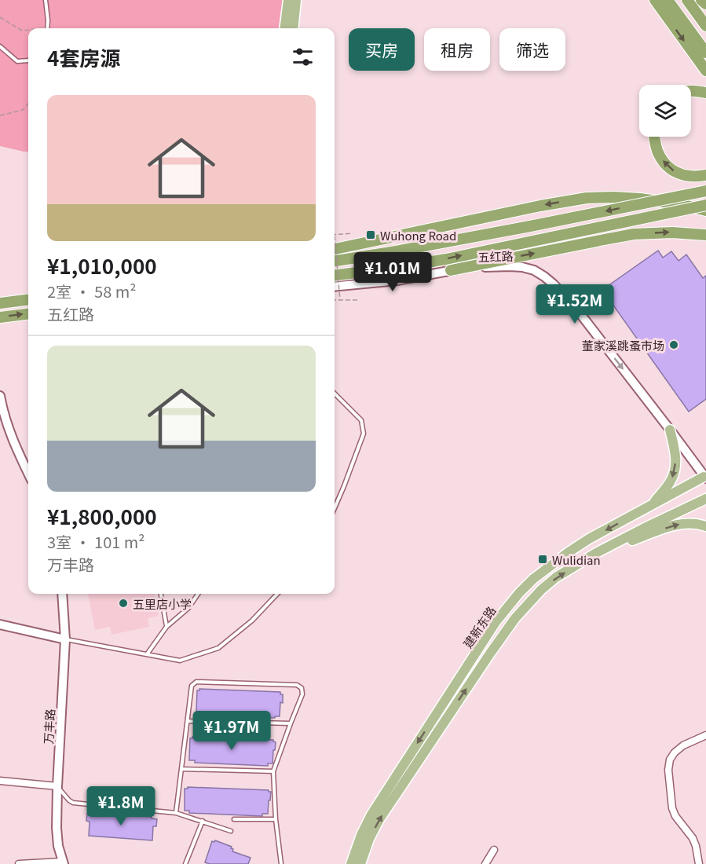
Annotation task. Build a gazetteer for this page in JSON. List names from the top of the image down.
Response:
{
  "streets": {
    "main road": ["五红路", "建新东路", "万丰路"]
  },
  "crossings": [
    ["五红路", "建新东路"]
  ],
  "one_way": ["五红路"],
  "places": {
    "transit": ["Wuhong Road", "Wulidian"],
    "other": ["董家溪跳蚤市场", "五里店小学"]
  },
  "page": {
    "chip": ["买房", "租房", "筛选"],
    "heading": "4套房源",
    "list": [
      {
        "name": "¥1,010,000",
        "note": "2室 · 58 m² · 五红路"
      },
      {
        "name": "¥1,800,000",
        "note": "3室 · 101 m² · 万丰路"
      }
    ],
    "price": [
      "¥1.01M",
      "¥1.52M",
      "¥1.97M",
      "¥1.8M"
    ]
  }
}
